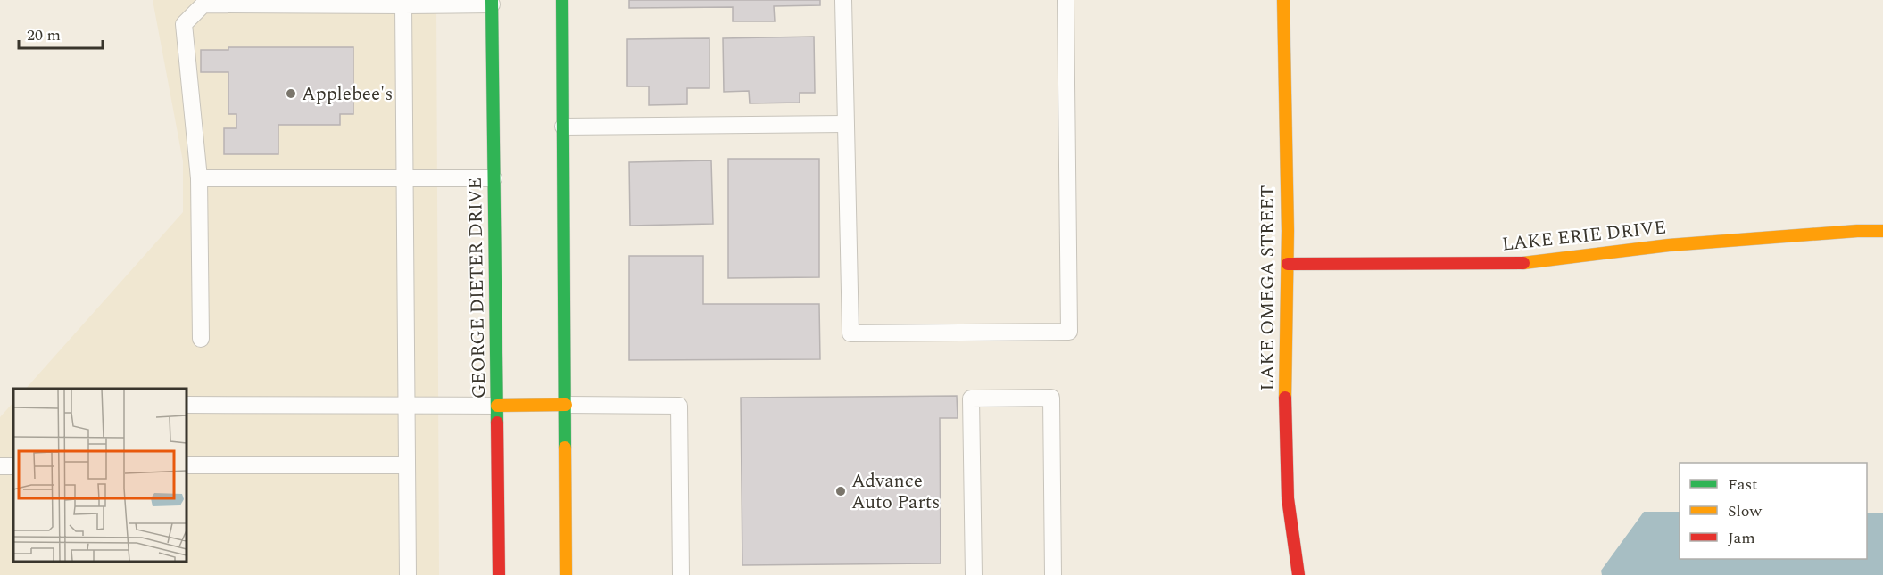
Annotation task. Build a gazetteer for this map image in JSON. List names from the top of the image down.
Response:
{
  "streets": {
    "main road": ["LAKE ERIE DRIVE", "GEORGE DIETER DRIVE", "LAKE OMEGA STREET"]
  },
  "crossings": [
    ["LAKE ERIE DRIVE", "LAKE OMEGA STREET"]
  ],
  "places": ["Applebee's", "Advance Auto Parts"],
  "legend": ["Fast", "Slow", "Jam"],
  "scale_bar": "20 m"
}
